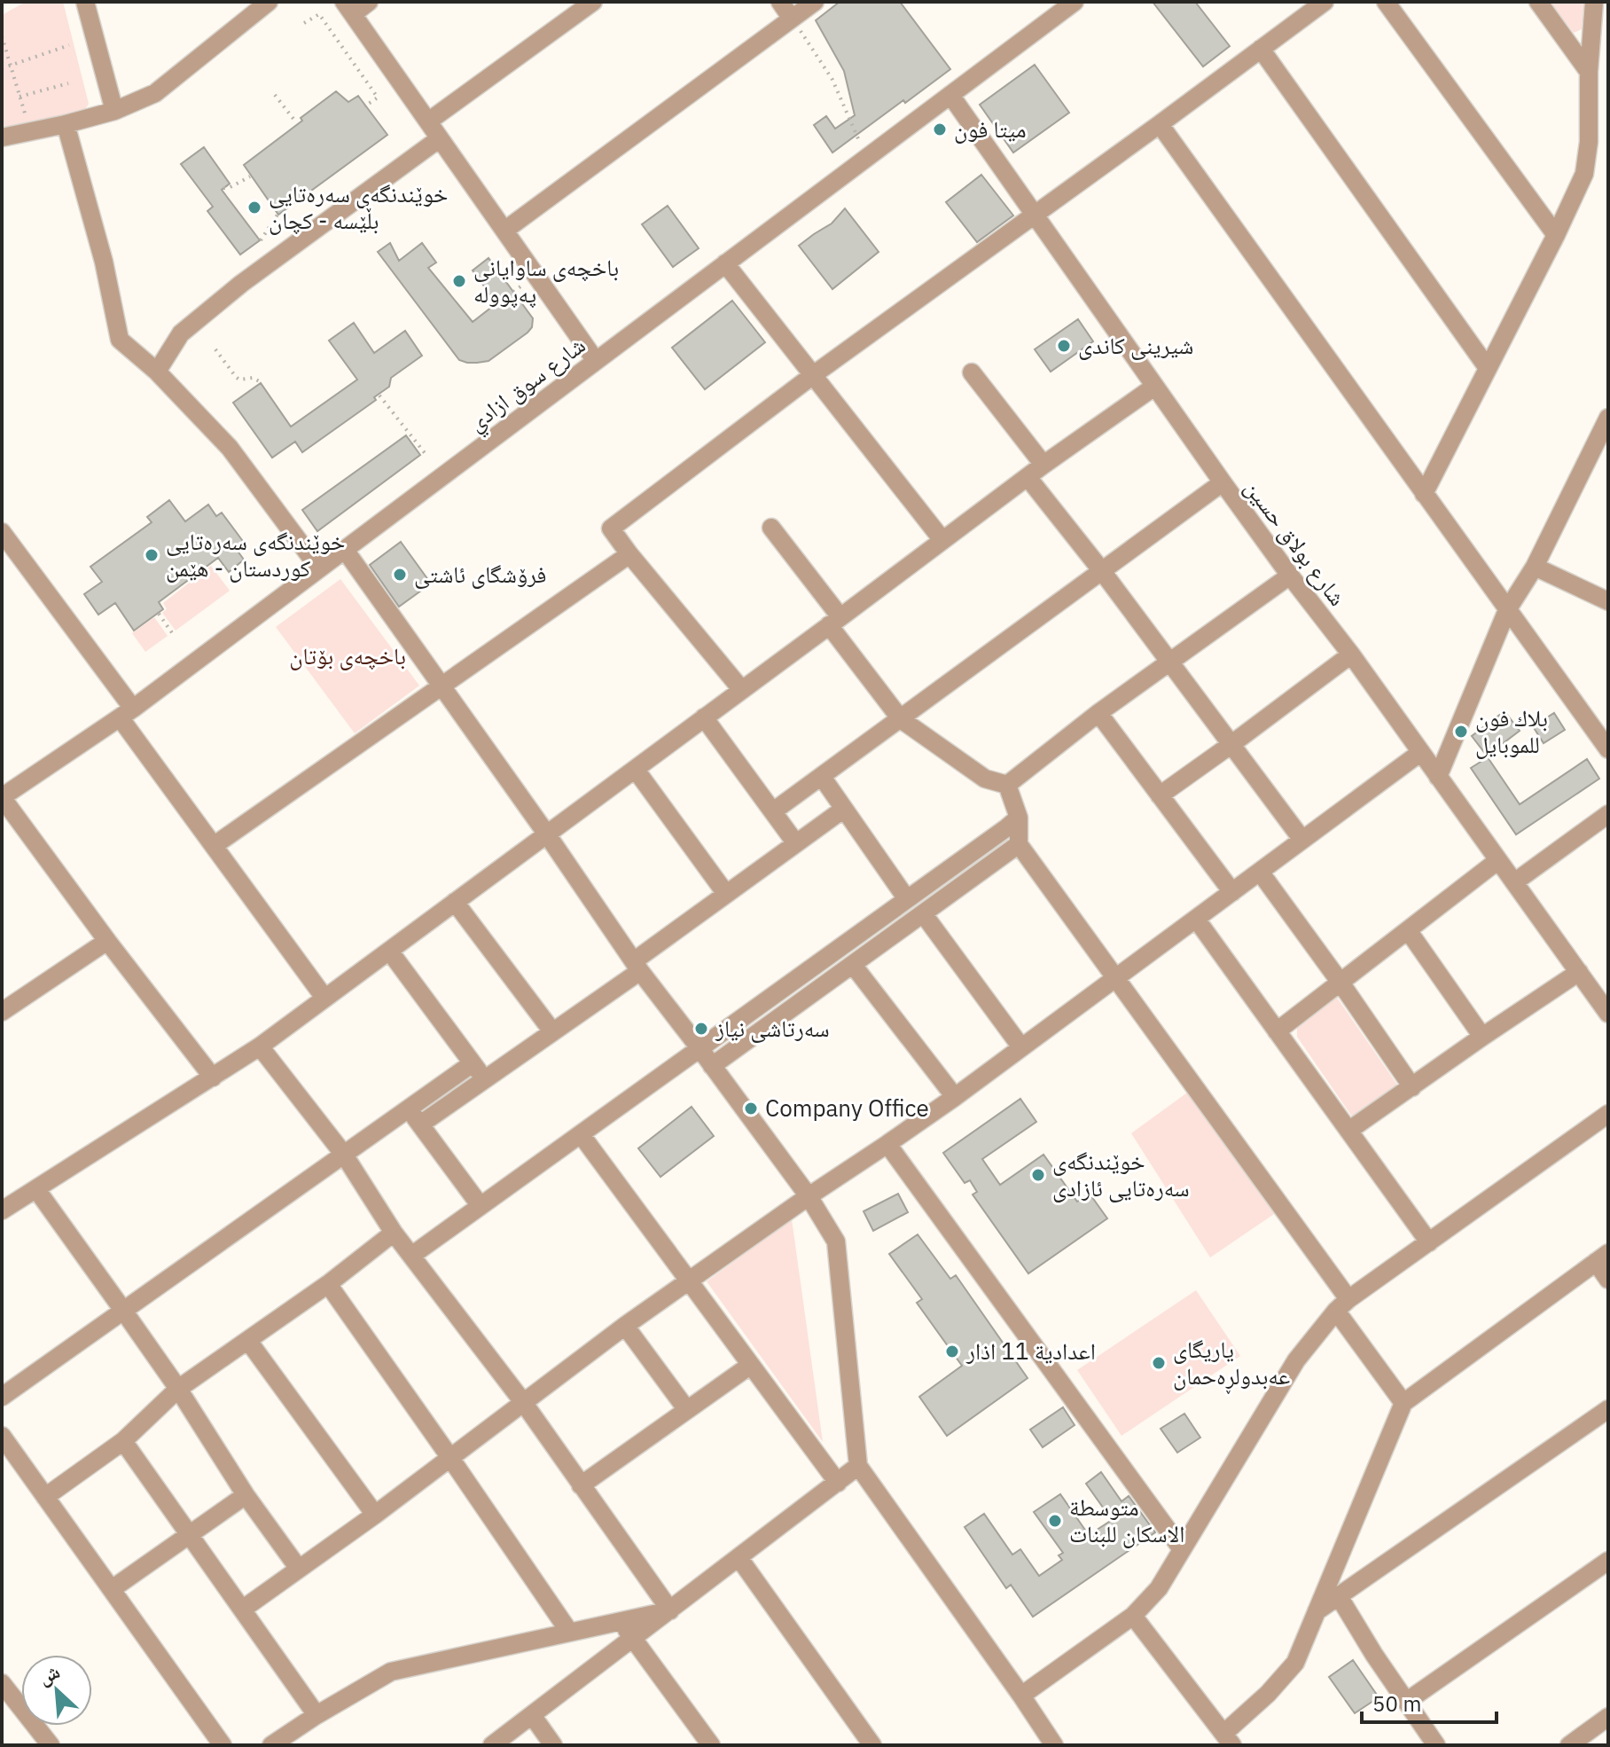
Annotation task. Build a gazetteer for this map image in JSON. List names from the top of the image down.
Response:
{
  "streets": {
    "street": ["شارع سوق ازادي", "شارع بولاق حسين"]
  },
  "crossings": [
    ["شارع سوق ازادي", "شارع بولاق حسين"]
  ],
  "parks": ["باخچەی بۆتان"],
  "places": [
    "ميتا فون",
    "خوێندنگەی سەرەتایی بڵێسە - کچان",
    "باخچەی ساوایانی پەپوولە",
    "شیرینی کاندی",
    "خوێندنگەی سەرەتایی کوردستان - هێمن",
    "فرۆشگای ئاشتی",
    "بلاك فون للموبايل",
    "سەرتاشی نیاز",
    "Company Office",
    "خوێندنگەی سەرەتایی ئازادی",
    "اعدادية 11 اذار",
    "یاریگای عەبدولڕەحمان",
    "متوسطة الاسكان للبنات"
  ],
  "scale_bar": "50 m",
  "north": "top left"
}
